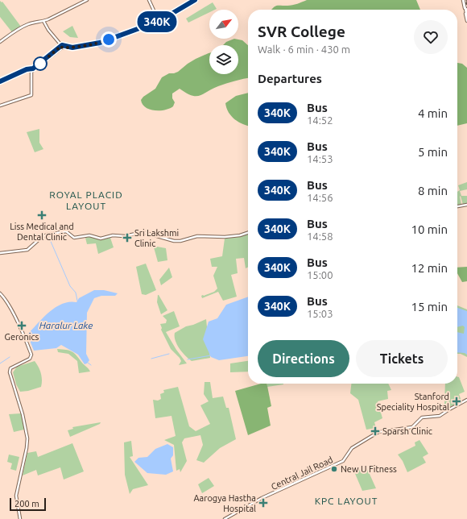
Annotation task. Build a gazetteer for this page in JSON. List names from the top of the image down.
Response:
{
  "streets": {
    "street": ["Central Jail Road"]
  },
  "districts": ["ROYAL PLACID LAYOUT", "KPC LAYOUT"],
  "water": ["Haralur Lake"],
  "places": {
    "health": [
      "Liss Medical and Dental Clinic",
      "Sri Lakshmi Clinic",
      "Geronics",
      "Stanford Speciality Hospital",
      "Sparsh Clinic",
      "Aarogya Hastha Hospital"
    ],
    "other": ["New U Fitness"]
  },
  "lines": ["bus line 340K"],
  "scale_bar": "200 m",
  "north": "top right",
  "page": {
    "on_map": "340K",
    "heading": [
      ["SVR College", "Walk · 6 min · 430 m"],
      "Departures"
    ],
    "list": [
      {
        "mark": "340K",
        "name": "Bus",
        "note": "14:52",
        "value": "4 min"
      },
      {
        "mark": "340K",
        "name": "Bus",
        "note": "14:53",
        "value": "5 min"
      },
      {
        "mark": "340K",
        "name": "Bus",
        "note": "14:56",
        "value": "8 min"
      },
      {
        "mark": "340K",
        "name": "Bus",
        "note": "14:58",
        "value": "10 min"
      },
      {
        "mark": "340K",
        "name": "Bus",
        "note": "15:00",
        "value": "12 min"
      },
      {
        "mark": "340K",
        "name": "Bus",
        "note": "15:03",
        "value": "15 min"
      }
    ],
    "buttons": ["Directions", "Tickets"],
    "scale": "200 m"
  }
}
